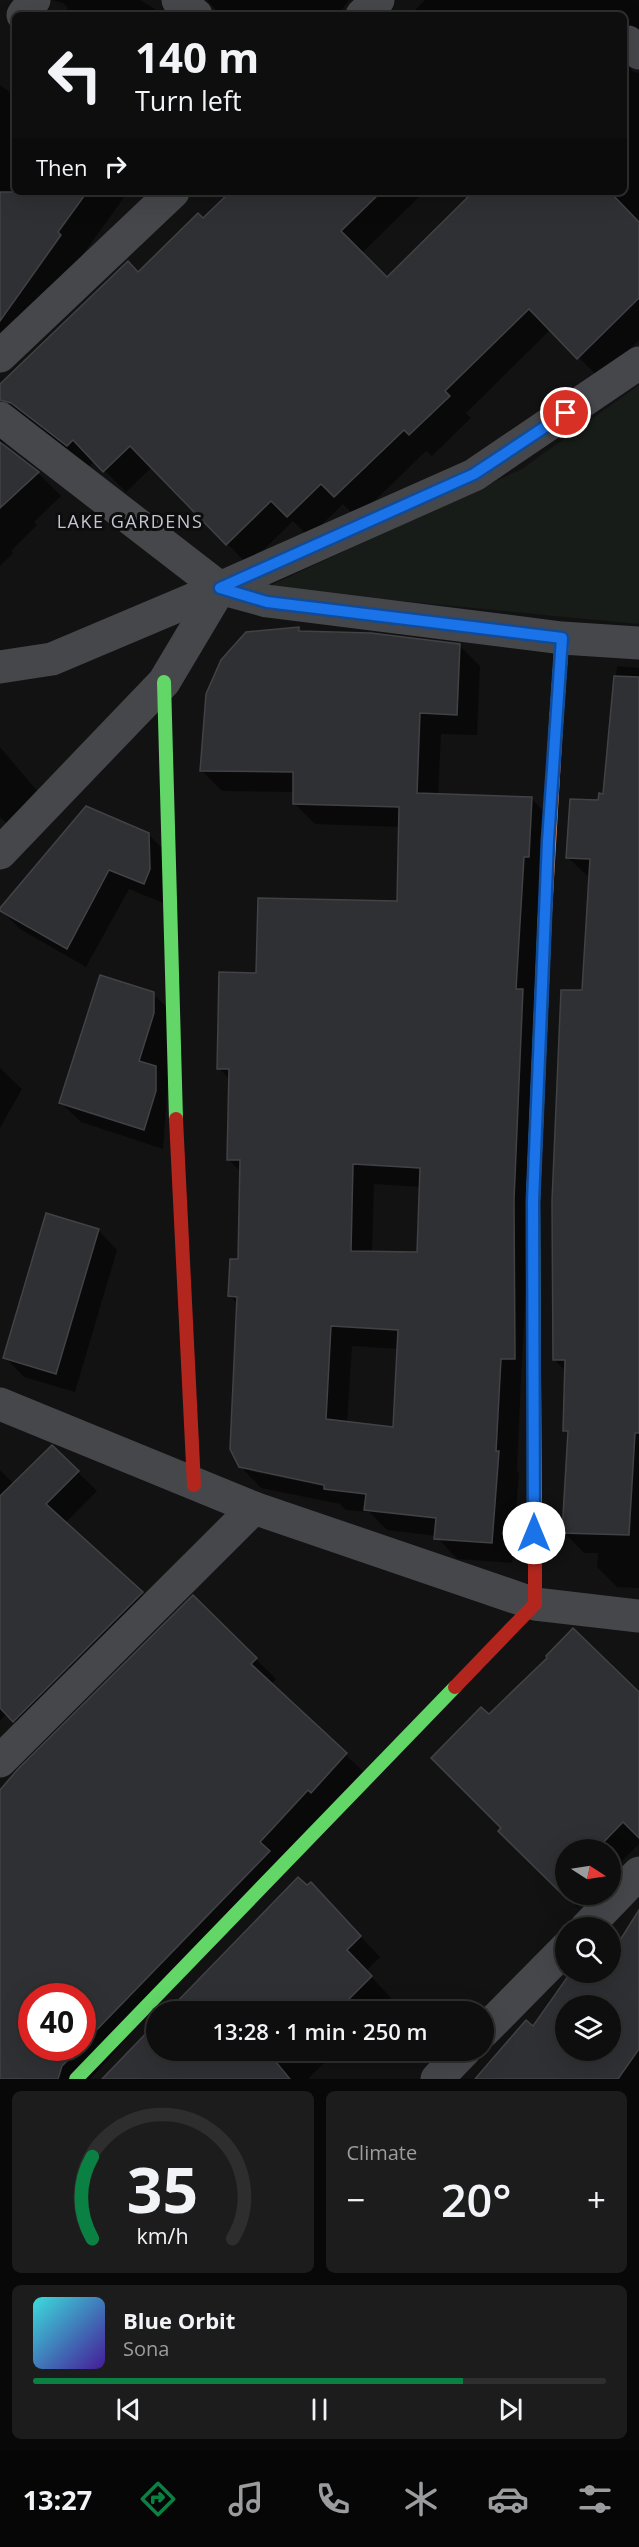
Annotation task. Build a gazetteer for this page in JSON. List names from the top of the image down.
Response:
{
  "districts": ["LAKE GARDENS"],
  "north": "right",
  "page": {
    "turn": ["140 m", "Turn left"],
    "then": "Then",
    "limit": "40",
    "trip": "13:28 · 1 min · 250 m",
    "tile": "Climate",
    "heat": ["−", "20°", "+"],
    "song": ["Blue Orbit", "Sona"],
    "tabs": "13:27",
    "gauge": ["35", "km/h"]
  }
}
